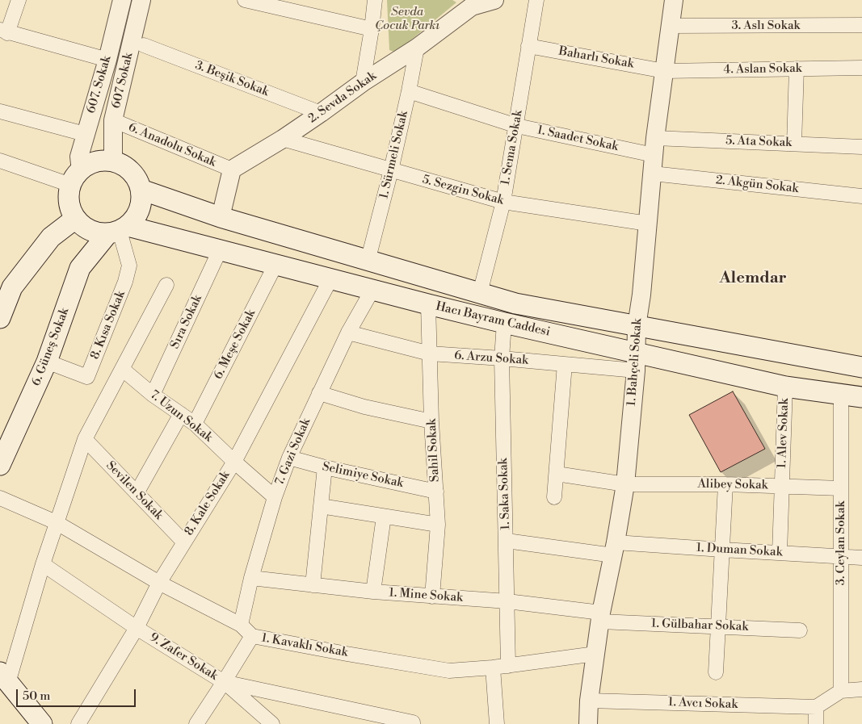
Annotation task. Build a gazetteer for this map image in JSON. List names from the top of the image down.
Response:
{
  "streets": {
    "main road": ["Hacı Bayram Caddesi", "6. Güneş Sokak"],
    "street": [
      "3. Aslı Sokak",
      "Baharlı Sokak",
      "4. Aslan Sokak",
      "3. Beşik Sokak",
      "607 Sokak",
      "607. Sokak",
      "2. Sevda Sokak",
      "1. Saadet Sokak",
      "5. Ata Sokak",
      "6. Anadolu Sokak",
      "1. Sema Sokak",
      "1. Sürmeli Sokak",
      "2. Akgün Sokak",
      "5. Sezgin Sokak",
      "Sıra Sokak",
      "8. Kısa Sokak",
      "6. Meşe Sokak",
      "6. Arzu Sokak",
      "1. Bahçeli Sokak",
      "7. Uzun Sokak",
      "1. Alev Sokak",
      "Sahil Sokak",
      "7. Gazi Sokak",
      "Selimiye Sokak",
      "Alibey Sokak",
      "Sevilen Sokak",
      "1. Saka Sokak",
      "8. Kale Sokak",
      "3. Ceylan Sokak",
      "1. Duman Sokak",
      "1. Mine Sokak",
      "1. Gülbahar Sokak",
      "1. Kavaklı Sokak",
      "9. Zafer Sokak",
      "1. Avcı Sokak"
    ]
  },
  "crossings": [
    ["3. Aslı Sokak", "1. Bahçeli Sokak"],
    ["Baharlı Sokak", "4. Aslan Sokak"],
    ["Baharlı Sokak", "1. Sema Sokak"],
    ["Baharlı Sokak", "1. Bahçeli Sokak"],
    ["4. Aslan Sokak", "1. Bahçeli Sokak"],
    ["3. Beşik Sokak", "2. Sevda Sokak"],
    ["607 Sokak", "607. Sokak"],
    ["607 Sokak", "6. Anadolu Sokak"],
    ["607 Sokak", "Hacı Bayram Caddesi"],
    ["607 Sokak", "8. Kısa Sokak"],
    ["607 Sokak", "6. Güneş Sokak"],
    ["607. Sokak", "Hacı Bayram Caddesi"],
    ["607. Sokak", "8. Kısa Sokak"],
    ["607. Sokak", "6. Güneş Sokak"],
    ["2. Sevda Sokak", "6. Anadolu Sokak"],
    ["2. Sevda Sokak", "1. Sürmeli Sokak"],
    ["2. Sevda Sokak", "5. Sezgin Sokak"],
    ["1. Saadet Sokak", "5. Ata Sokak"],
    ["1. Saadet Sokak", "1. Sema Sokak"],
    ["1. Saadet Sokak", "1. Sürmeli Sokak"],
    ["1. Saadet Sokak", "1. Bahçeli Sokak"],
    ["5. Ata Sokak", "1. Bahçeli Sokak"],
    ["1. Sema Sokak", "5. Sezgin Sokak"],
    ["1. Sema Sokak", "Hacı Bayram Caddesi"],
    ["1. Sürmeli Sokak", "5. Sezgin Sokak"],
    ["1. Sürmeli Sokak", "Hacı Bayram Caddesi"],
    ["2. Akgün Sokak", "1. Bahçeli Sokak"],
    ["5. Sezgin Sokak", "1. Bahçeli Sokak"],
    ["Hacı Bayram Caddesi", "Sıra Sokak"],
    ["Hacı Bayram Caddesi", "8. Kısa Sokak"],
    ["Hacı Bayram Caddesi", "6. Meşe Sokak"],
    ["Hacı Bayram Caddesi", "6. Güneş Sokak"],
    ["Hacı Bayram Caddesi", "6. Arzu Sokak"],
    ["Hacı Bayram Caddesi", "1. Bahçeli Sokak"],
    ["Hacı Bayram Caddesi", "1. Alev Sokak"],
    ["Hacı Bayram Caddesi", "Sahil Sokak"],
    ["Hacı Bayram Caddesi", "7. Gazi Sokak"],
    ["Hacı Bayram Caddesi", "1. Saka Sokak"],
    ["Hacı Bayram Caddesi", "8. Kale Sokak"],
    ["Hacı Bayram Caddesi", "3. Ceylan Sokak"],
    ["Sıra Sokak", "7. Uzun Sokak"],
    ["8. Kısa Sokak", "6. Güneş Sokak"],
    ["6. Meşe Sokak", "7. Uzun Sokak"],
    ["6. Arzu Sokak", "1. Bahçeli Sokak"],
    ["6. Arzu Sokak", "Sahil Sokak"],
    ["6. Arzu Sokak", "7. Gazi Sokak"],
    ["6. Arzu Sokak", "1. Saka Sokak"],
    ["1. Bahçeli Sokak", "Alibey Sokak"],
    ["1. Bahçeli Sokak", "1. Duman Sokak"],
    ["1. Bahçeli Sokak", "1. Mine Sokak"],
    ["1. Bahçeli Sokak", "1. Gülbahar Sokak"],
    ["1. Bahçeli Sokak", "1. Kavaklı Sokak"],
    ["1. Bahçeli Sokak", "1. Avcı Sokak"],
    ["7. Uzun Sokak", "7. Gazi Sokak"],
    ["7. Uzun Sokak", "8. Kale Sokak"],
    ["1. Alev Sokak", "Alibey Sokak"],
    ["1. Alev Sokak", "1. Duman Sokak"],
    ["Sahil Sokak", "Selimiye Sokak"],
    ["Sahil Sokak", "1. Mine Sokak"],
    ["7. Gazi Sokak", "Selimiye Sokak"],
    ["7. Gazi Sokak", "1. Mine Sokak"],
    ["7. Gazi Sokak", "1. Kavaklı Sokak"],
    ["Alibey Sokak", "3. Ceylan Sokak"],
    ["Sevilen Sokak", "8. Kale Sokak"],
    ["1. Saka Sokak", "1. Duman Sokak"],
    ["1. Saka Sokak", "1. Mine Sokak"],
    ["1. Saka Sokak", "1. Kavaklı Sokak"],
    ["8. Kale Sokak", "1. Kavaklı Sokak"],
    ["8. Kale Sokak", "9. Zafer Sokak"],
    ["3. Ceylan Sokak", "1. Duman Sokak"],
    ["1. Mine Sokak", "1. Gülbahar Sokak"]
  ],
  "districts": ["Alemdar"],
  "parks": ["Sevda Çocuk Parkı"],
  "scale_bar": "50 m"
}
